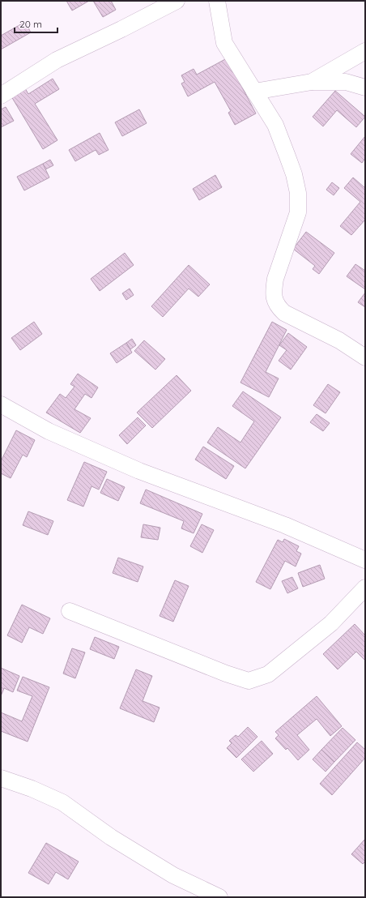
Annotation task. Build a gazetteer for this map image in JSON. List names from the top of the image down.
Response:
{
  "scale_bar": "20 m"
}
